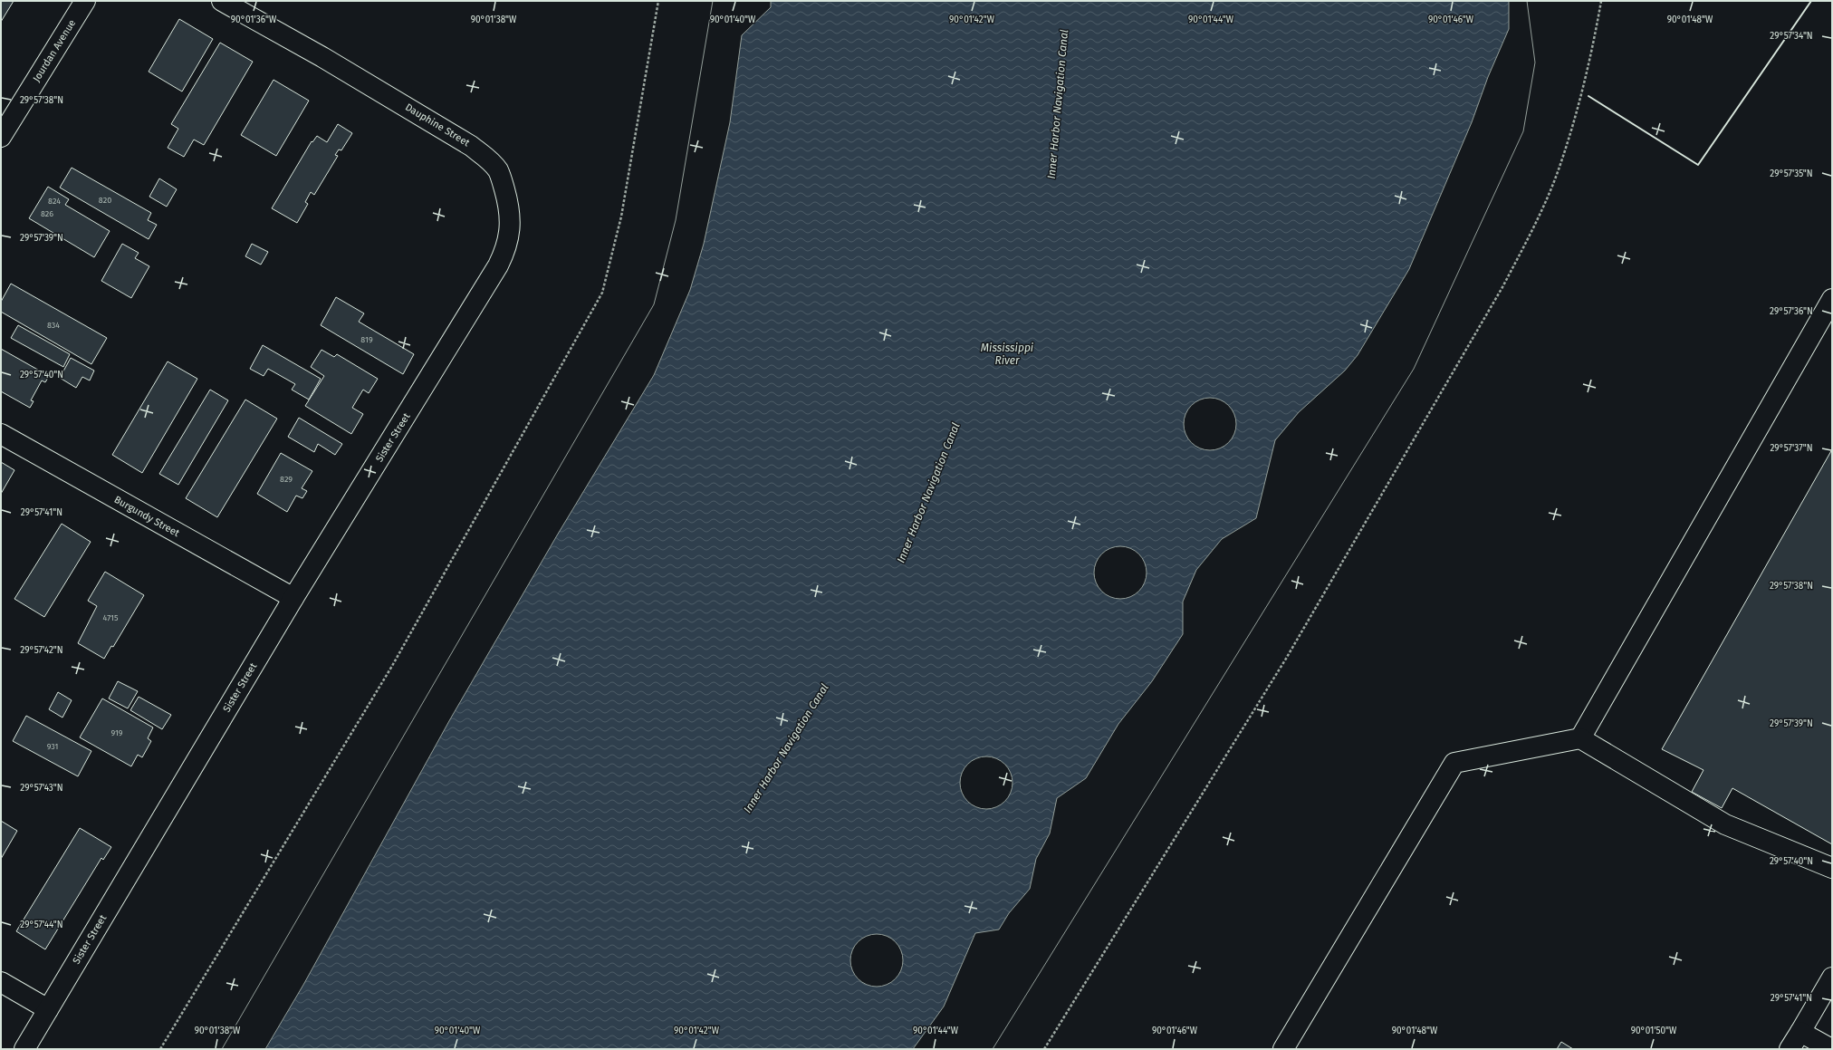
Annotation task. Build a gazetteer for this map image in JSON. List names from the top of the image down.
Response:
{
  "streets": {
    "street": [
      "Jourdan Avenue",
      "Dauphine Street",
      "Sister Street",
      "Burgundy Street"
    ]
  },
  "crossings": [
    ["Dauphine Street", "Sister Street"],
    ["Sister Street", "Burgundy Street"]
  ],
  "water": ["Inner Harbor Navigation Canal", "Mississippi River"],
  "house_numbers": [
    "820",
    "824",
    "826",
    "834",
    "819",
    "829",
    "4715",
    "919",
    "931"
  ],
  "coordinates": [
    "90°01'36\"W",
    "90°01'38\"W",
    "90°01'40\"W",
    "90°01'42\"W",
    "90°01'44\"W",
    "90°01'46\"W",
    "90°01'48\"W",
    "29°57'34\"N",
    "29°57'38\"N",
    "29°57'35\"N",
    "29°57'39\"N",
    "29°57'36\"N",
    "29°57'40\"N",
    "29°57'37\"N",
    "29°57'41\"N",
    "29°57'42\"N",
    "29°57'43\"N",
    "29°57'44\"N",
    "90°01'50\"W"
  ]
}
